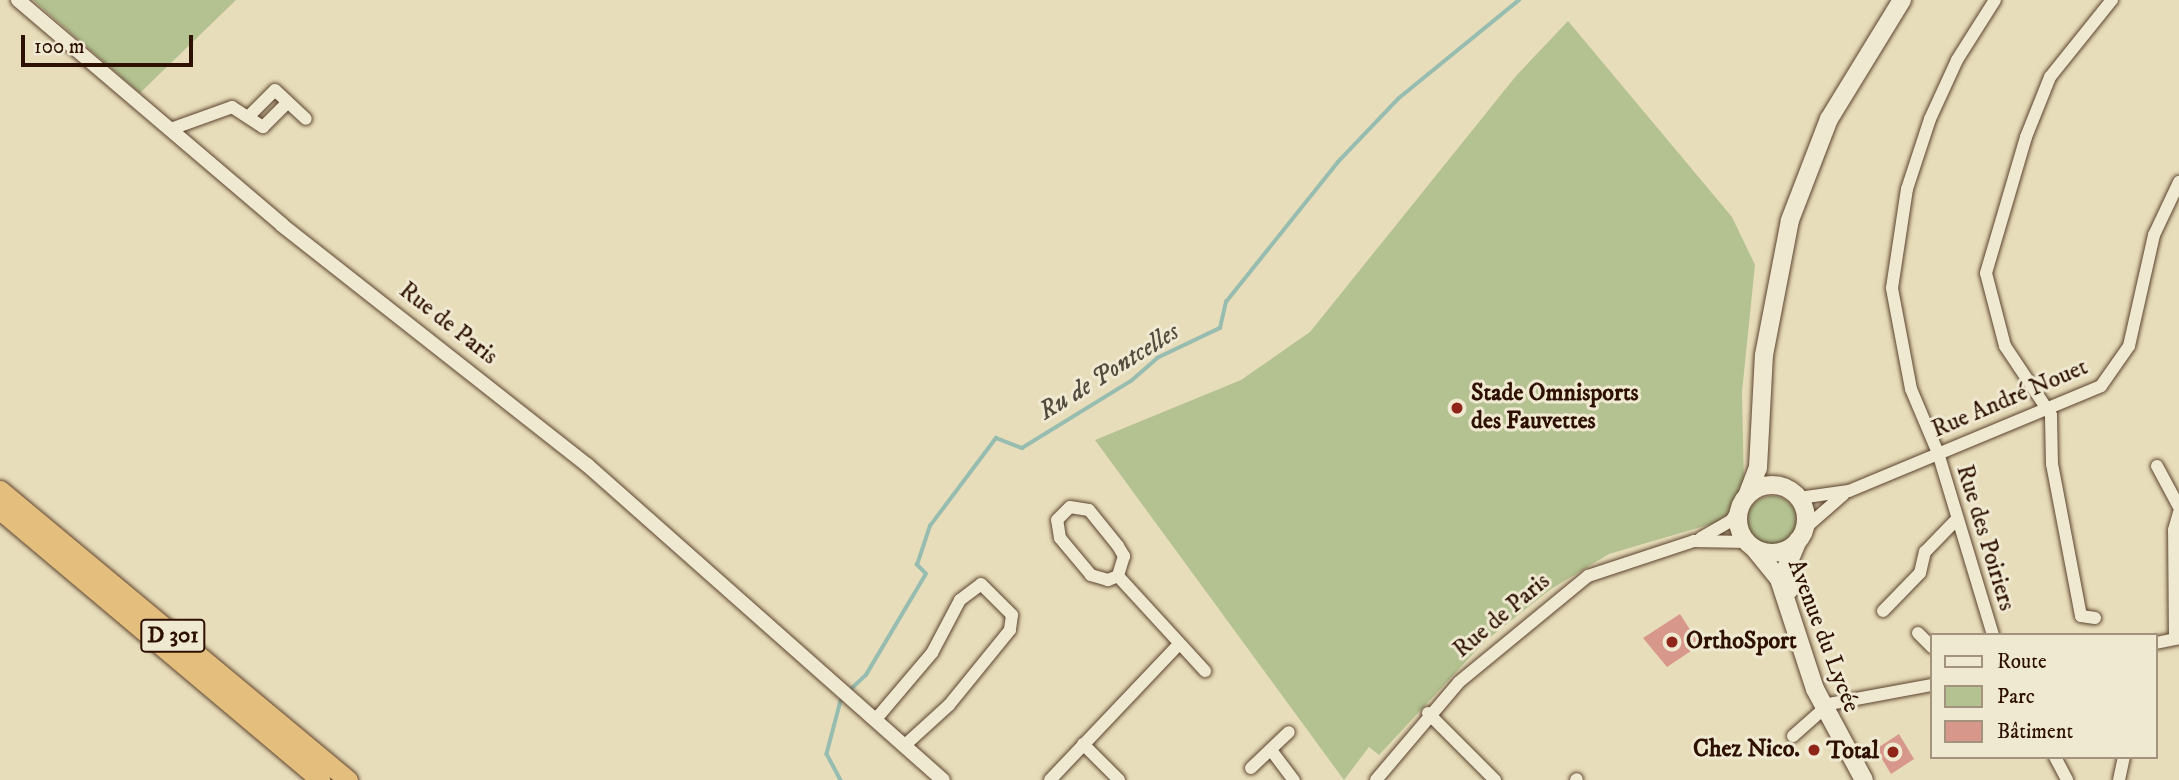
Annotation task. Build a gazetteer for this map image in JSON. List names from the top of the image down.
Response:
{
  "streets": {
    "highway": ["D 301"],
    "main road": ["Avenue du Lycée"],
    "street": ["Rue de Paris", "Rue André Nouet", "Rue des Poiriers"]
  },
  "crossings": [
    ["Rue de Paris", "Rue André Nouet"],
    ["Rue de Paris", "Avenue du Lycée"],
    ["Rue André Nouet", "Rue des Poiriers"],
    ["Rue André Nouet", "Avenue du Lycée"]
  ],
  "water": ["Ru de Pontcelles"],
  "places": [
    "Stade Omnisports des Fauvettes",
    "OrthoSport",
    "Chez Nico.",
    "Total"
  ],
  "legend": ["Route", "Parc", "Bâtiment"],
  "scale_bar": "100 m"
}
